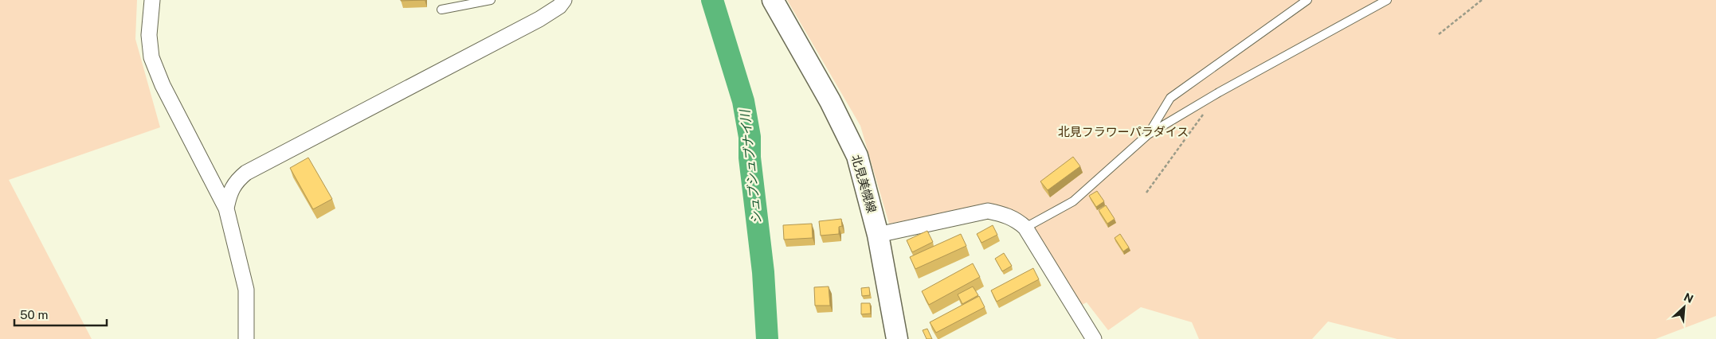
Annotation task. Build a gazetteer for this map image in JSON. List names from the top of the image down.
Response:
{
  "streets": {
    "main road": ["北見美幌線"]
  },
  "water": ["シュブシュブナイ川"],
  "parks": ["北見フラワーパラダイス"],
  "scale_bar": "50 m",
  "north": "top right"
}
